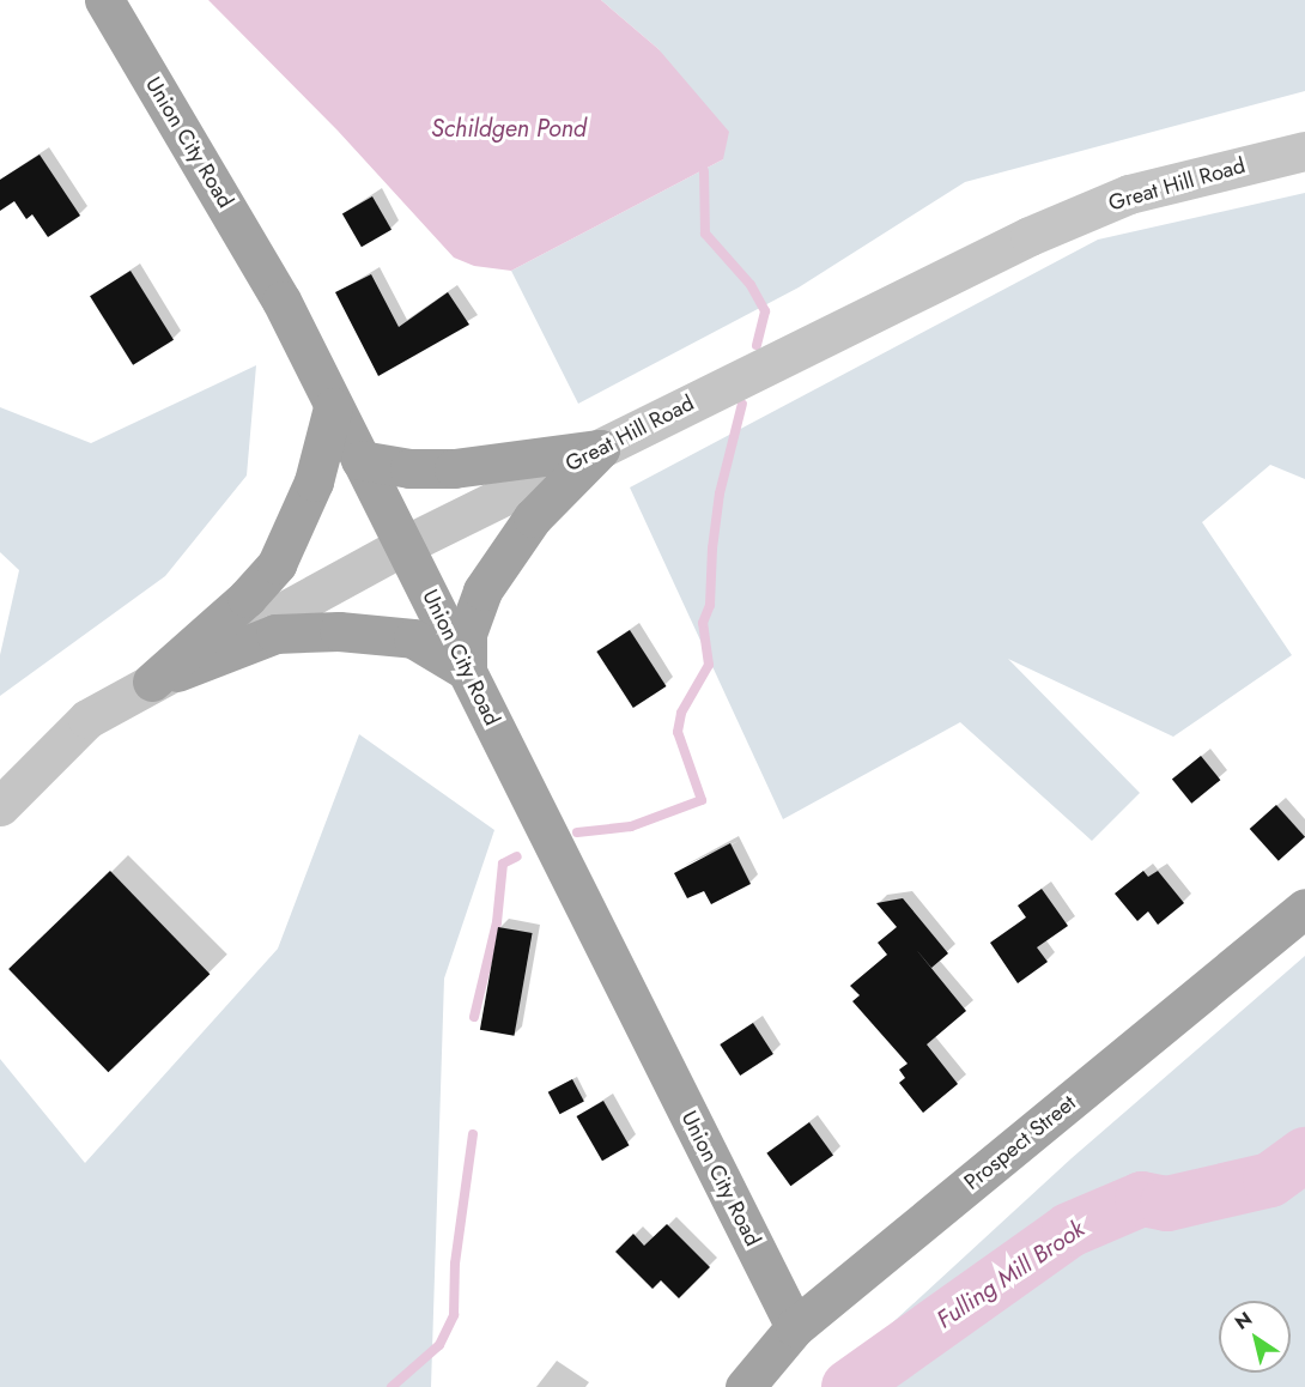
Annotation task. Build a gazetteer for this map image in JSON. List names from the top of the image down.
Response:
{
  "streets": {
    "main road": ["Union City Road", "Prospect Street"],
    "street": ["Great Hill Road"]
  },
  "crossings": [
    ["Union City Road", "Great Hill Road"],
    ["Union City Road", "Prospect Street"]
  ],
  "water": ["Schildgen Pond", "Fulling Mill Brook"],
  "north": "top left"
}
